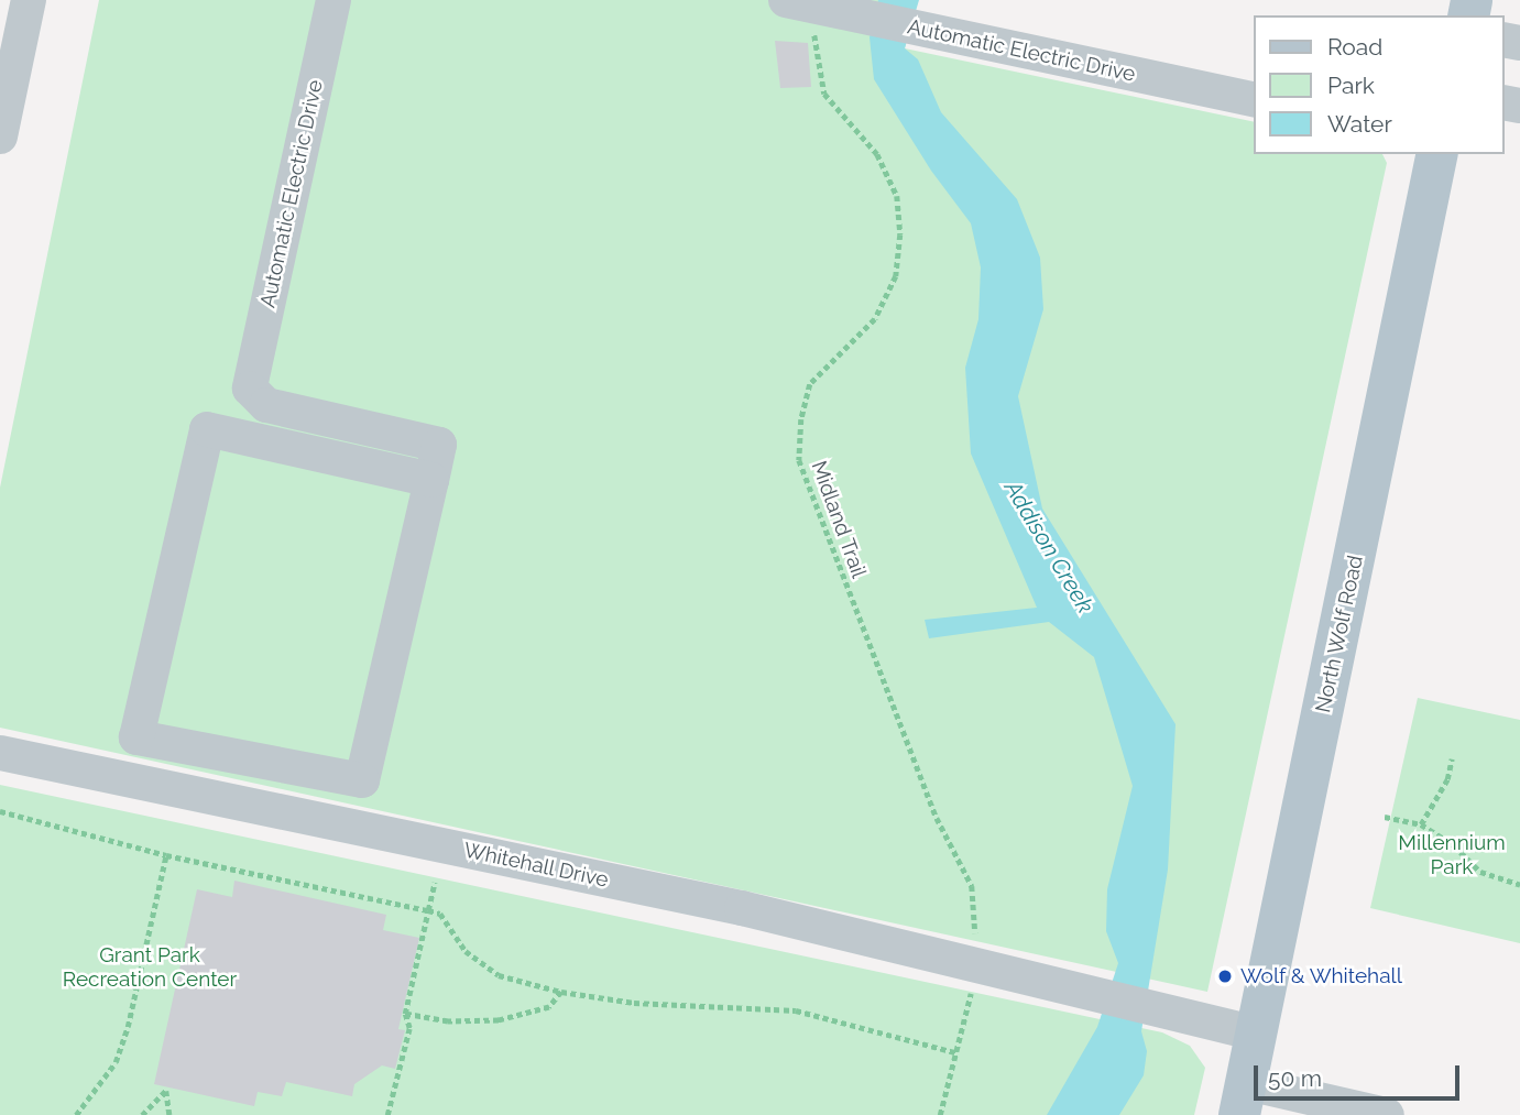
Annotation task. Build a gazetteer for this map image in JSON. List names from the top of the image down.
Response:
{
  "streets": {
    "main road": ["North Wolf Road"],
    "street": ["Automatic Electric Drive", "Whitehall Drive"],
    "path": ["Midland Trail"]
  },
  "crossings": [
    ["Automatic Electric Drive", "Midland Trail"],
    ["North Wolf Road", "Whitehall Drive"]
  ],
  "water": ["Addison Creek"],
  "parks": ["Millennium Park", "Grant Park Recreation Center"],
  "places": ["Wolf & Whitehall"],
  "legend": ["Road", "Park", "Water"],
  "scale_bar": "50 m"
}
